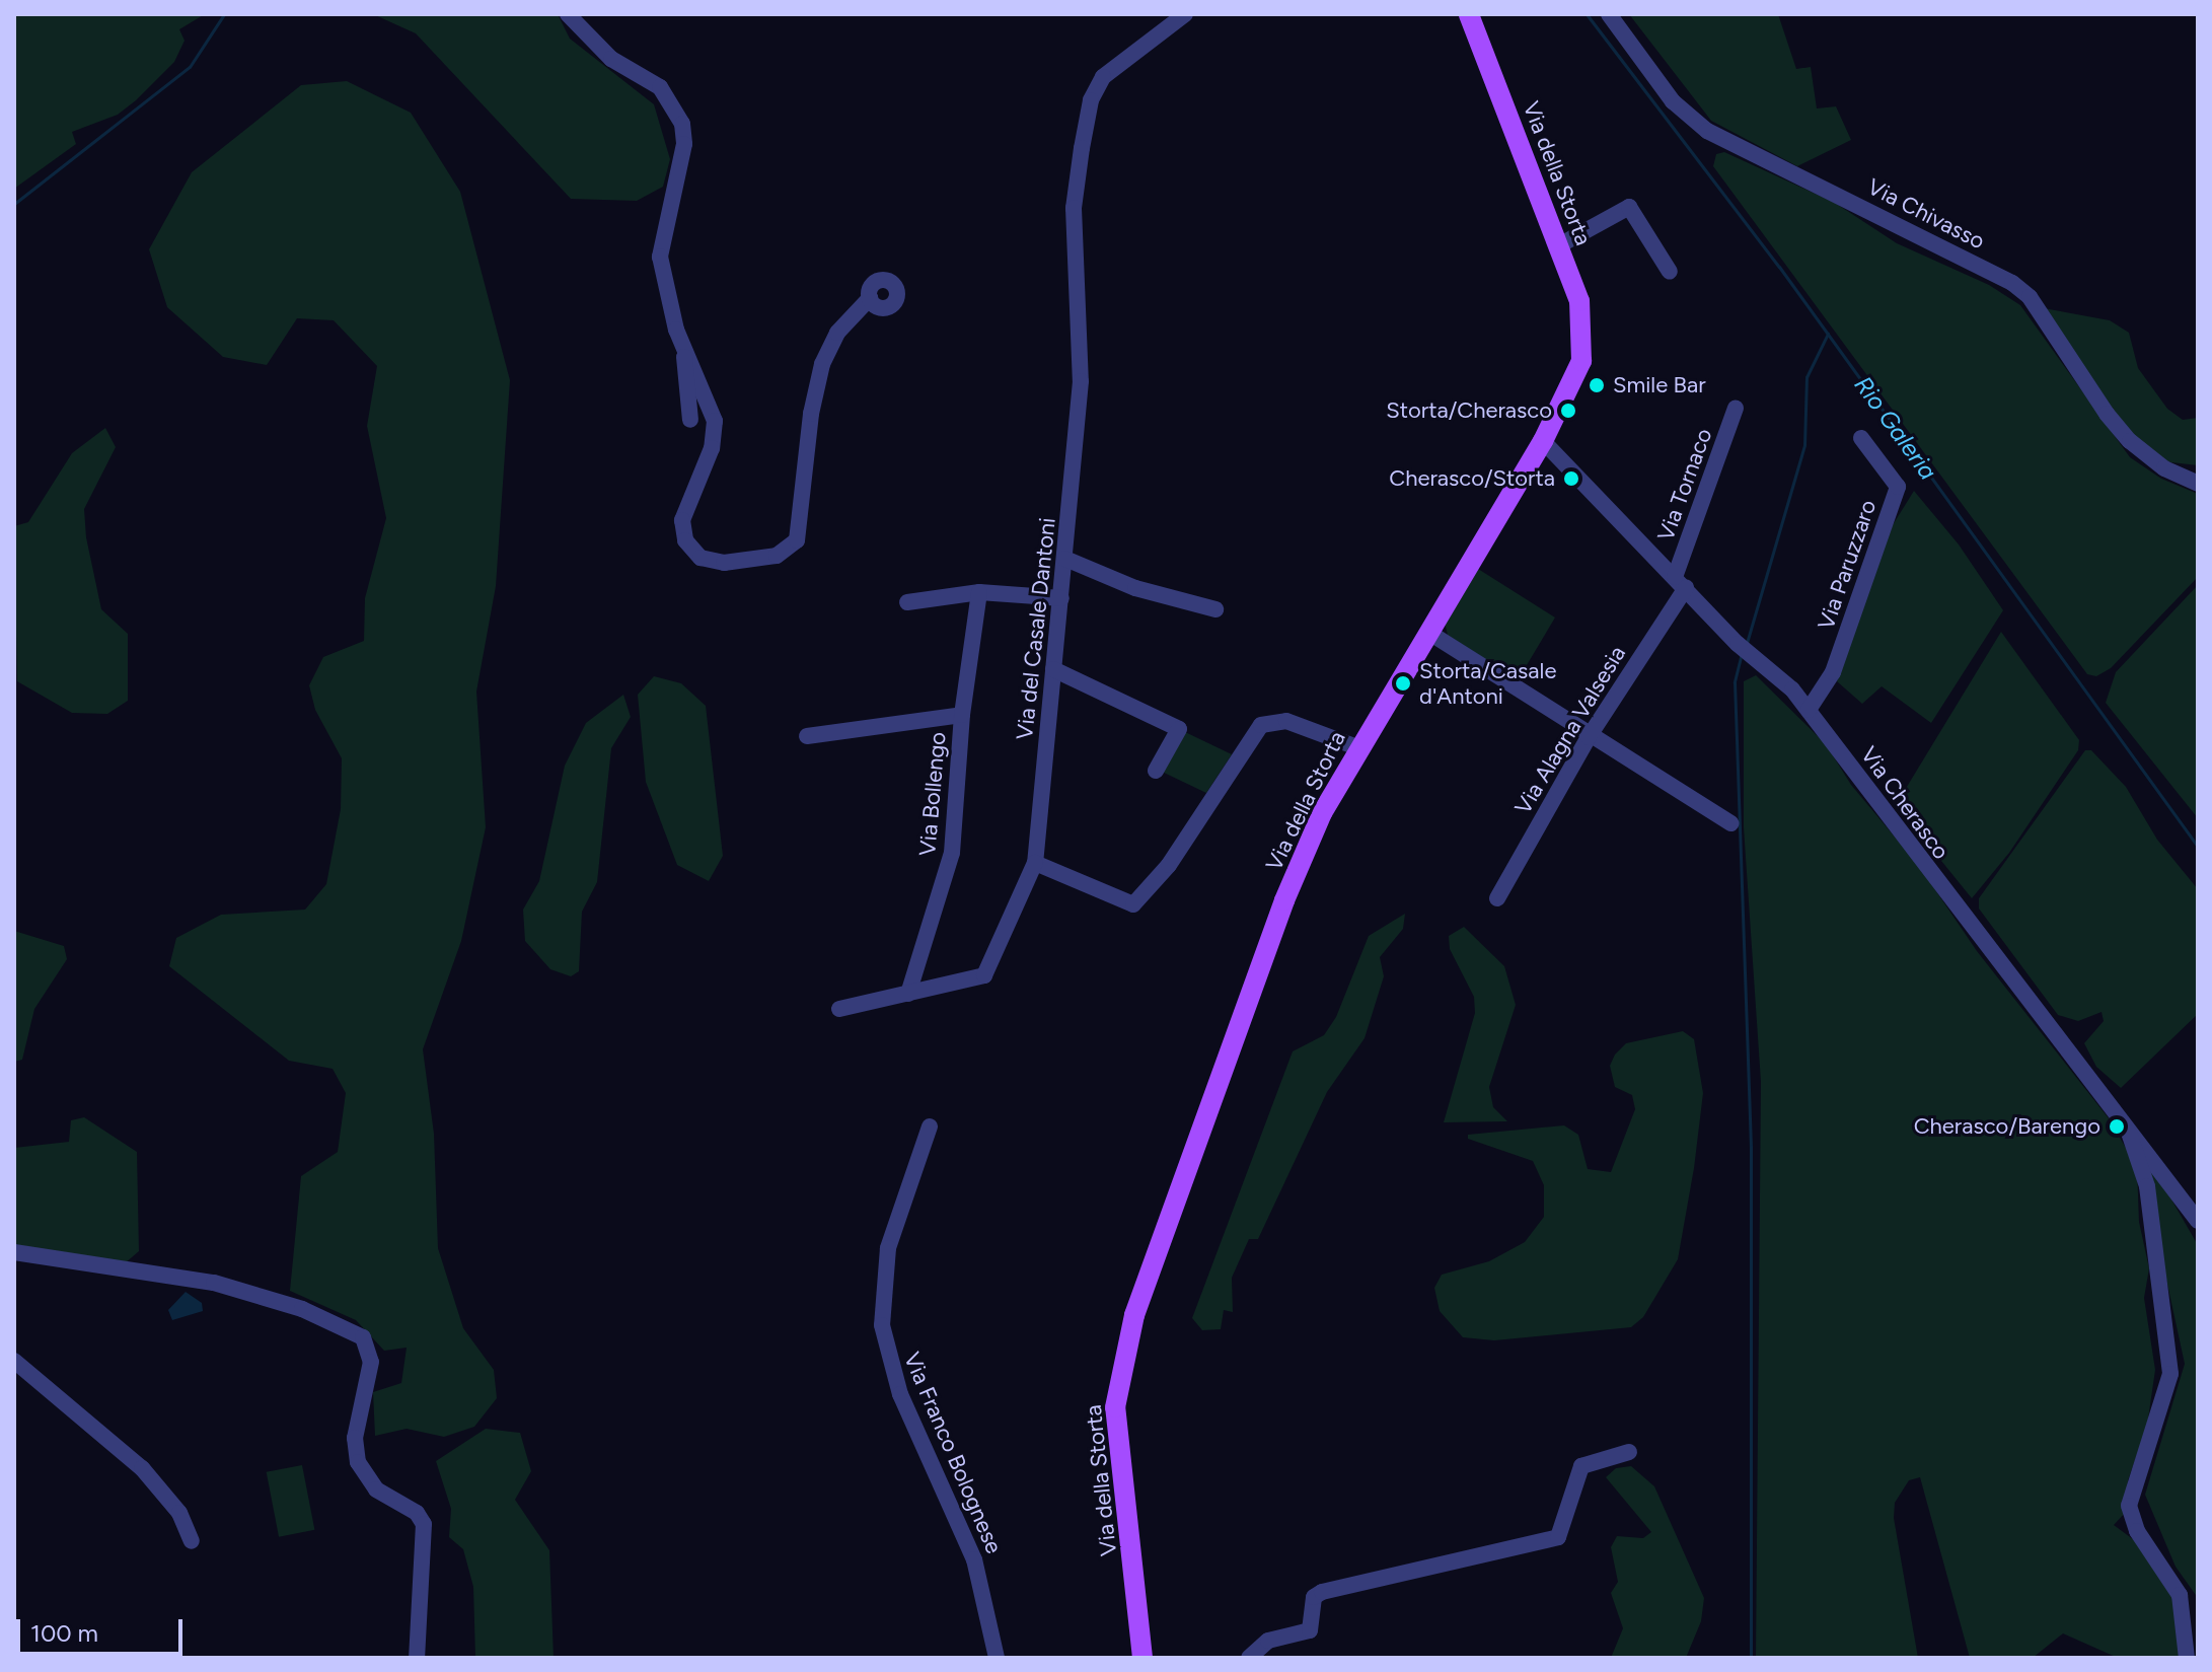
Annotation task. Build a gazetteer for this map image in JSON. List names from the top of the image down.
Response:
{
  "streets": {
    "main road": ["Via della Storta"],
    "street": [
      "Via Chivasso",
      "Via Tornaco",
      "Via Paruzzaro",
      "Via del Casale Dantoni",
      "Via Alagna Valsesia",
      "Via Bollengo",
      "Via Cherasco",
      "Via Franco Bolognese"
    ]
  },
  "crossings": [
    ["Via della Storta", "Via Cherasco"],
    ["Via Tornaco", "Via Alagna Valsesia"],
    ["Via Tornaco", "Via Cherasco"],
    ["Via Paruzzaro", "Via Cherasco"],
    ["Via del Casale Dantoni", "Via Bollengo"],
    ["Via Alagna Valsesia", "Via Cherasco"]
  ],
  "water": ["Rio Galeria"],
  "places": [
    "Smile Bar",
    "Storta/Cherasco",
    "Cherasco/Storta",
    "Storta/Casale d'Antoni",
    "Cherasco/Barengo"
  ],
  "scale_bar": "100 m"
}
